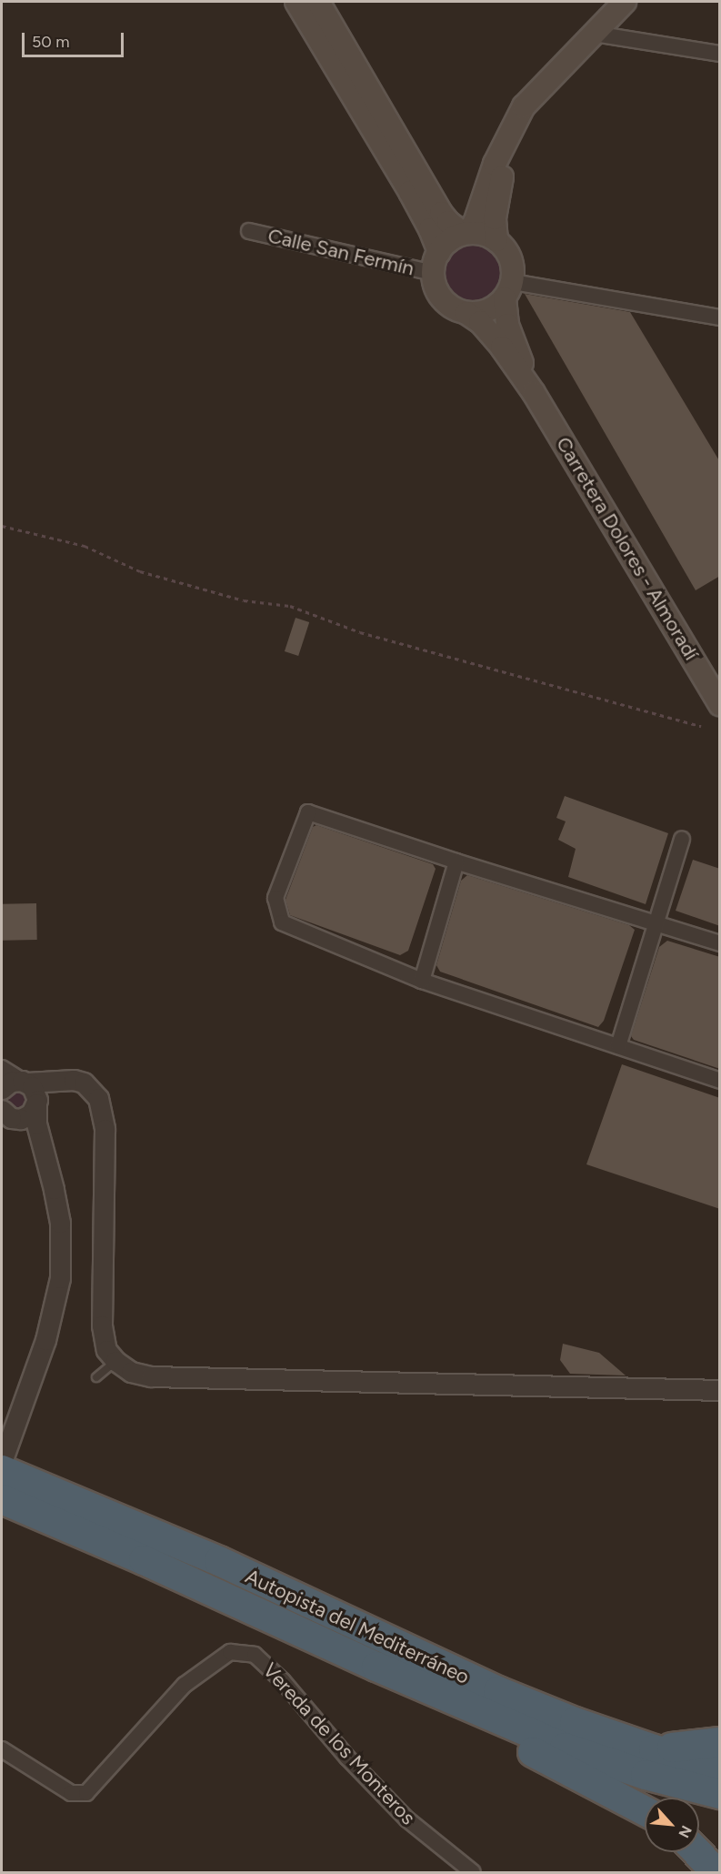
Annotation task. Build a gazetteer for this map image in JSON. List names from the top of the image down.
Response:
{
  "streets": {
    "highway": ["Autopista del Mediterráneo"],
    "main road": ["Carretera Dolores - Almoradí"],
    "street": ["Calle San Fermín", "Vereda de los Monteros"]
  },
  "scale_bar": "50 m",
  "north": "bottom right"
}
